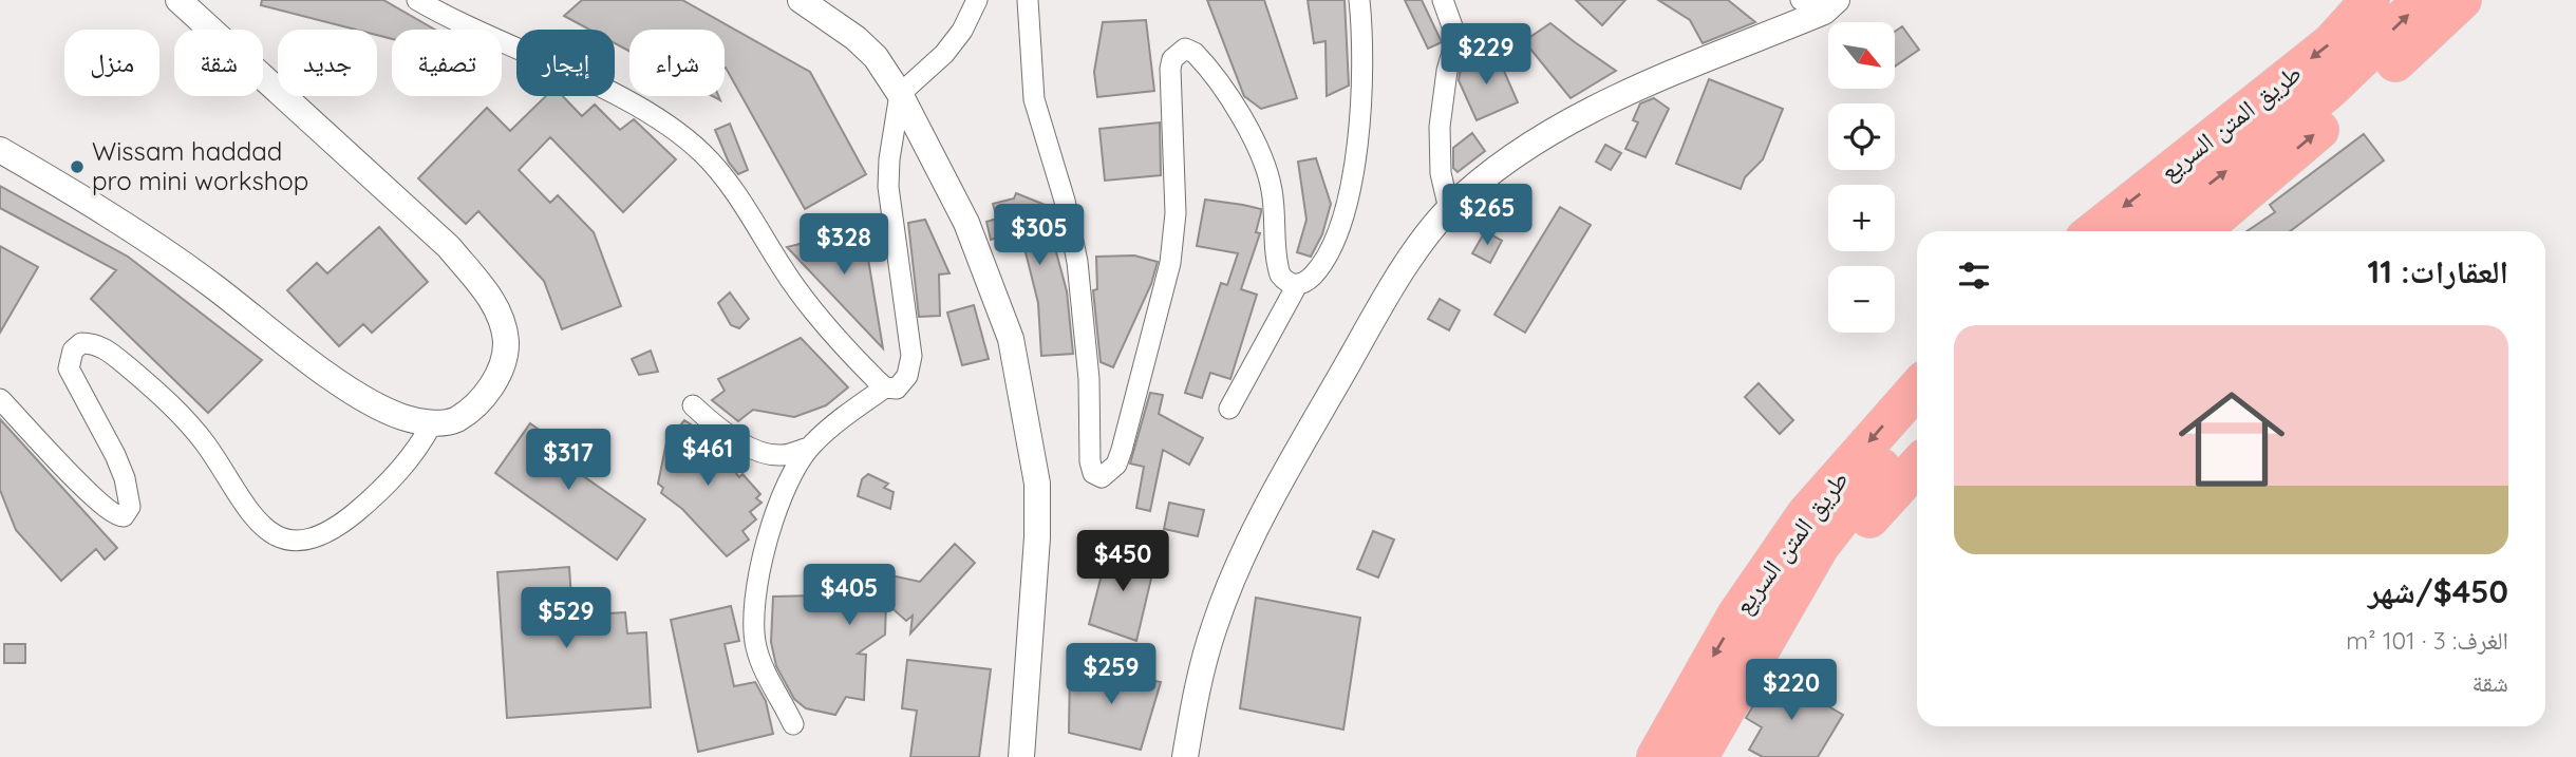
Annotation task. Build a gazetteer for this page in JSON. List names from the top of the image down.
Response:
{
  "streets": {
    "highway": ["طريق المتن السريع"]
  },
  "places": ["Wissam haddad pro mini workshop"],
  "north": "bottom right",
  "page": {
    "map_buttons": ["+", "−"],
    "price": [
      "$229",
      "$265",
      "$305",
      "$328",
      "$461",
      "$317",
      "$450",
      "$405",
      "$529",
      "$259",
      "$220"
    ],
    "chip": [
      "شراء",
      "إيجار",
      "تصفية",
      "جديد",
      "شقة",
      "منزل"
    ],
    "heading": "العقارات: 11",
    "list": [
      {
        "name": "$450/شهر",
        "note": "الغرف: 3 · 101 m² · شقة"
      }
    ]
  }
}
